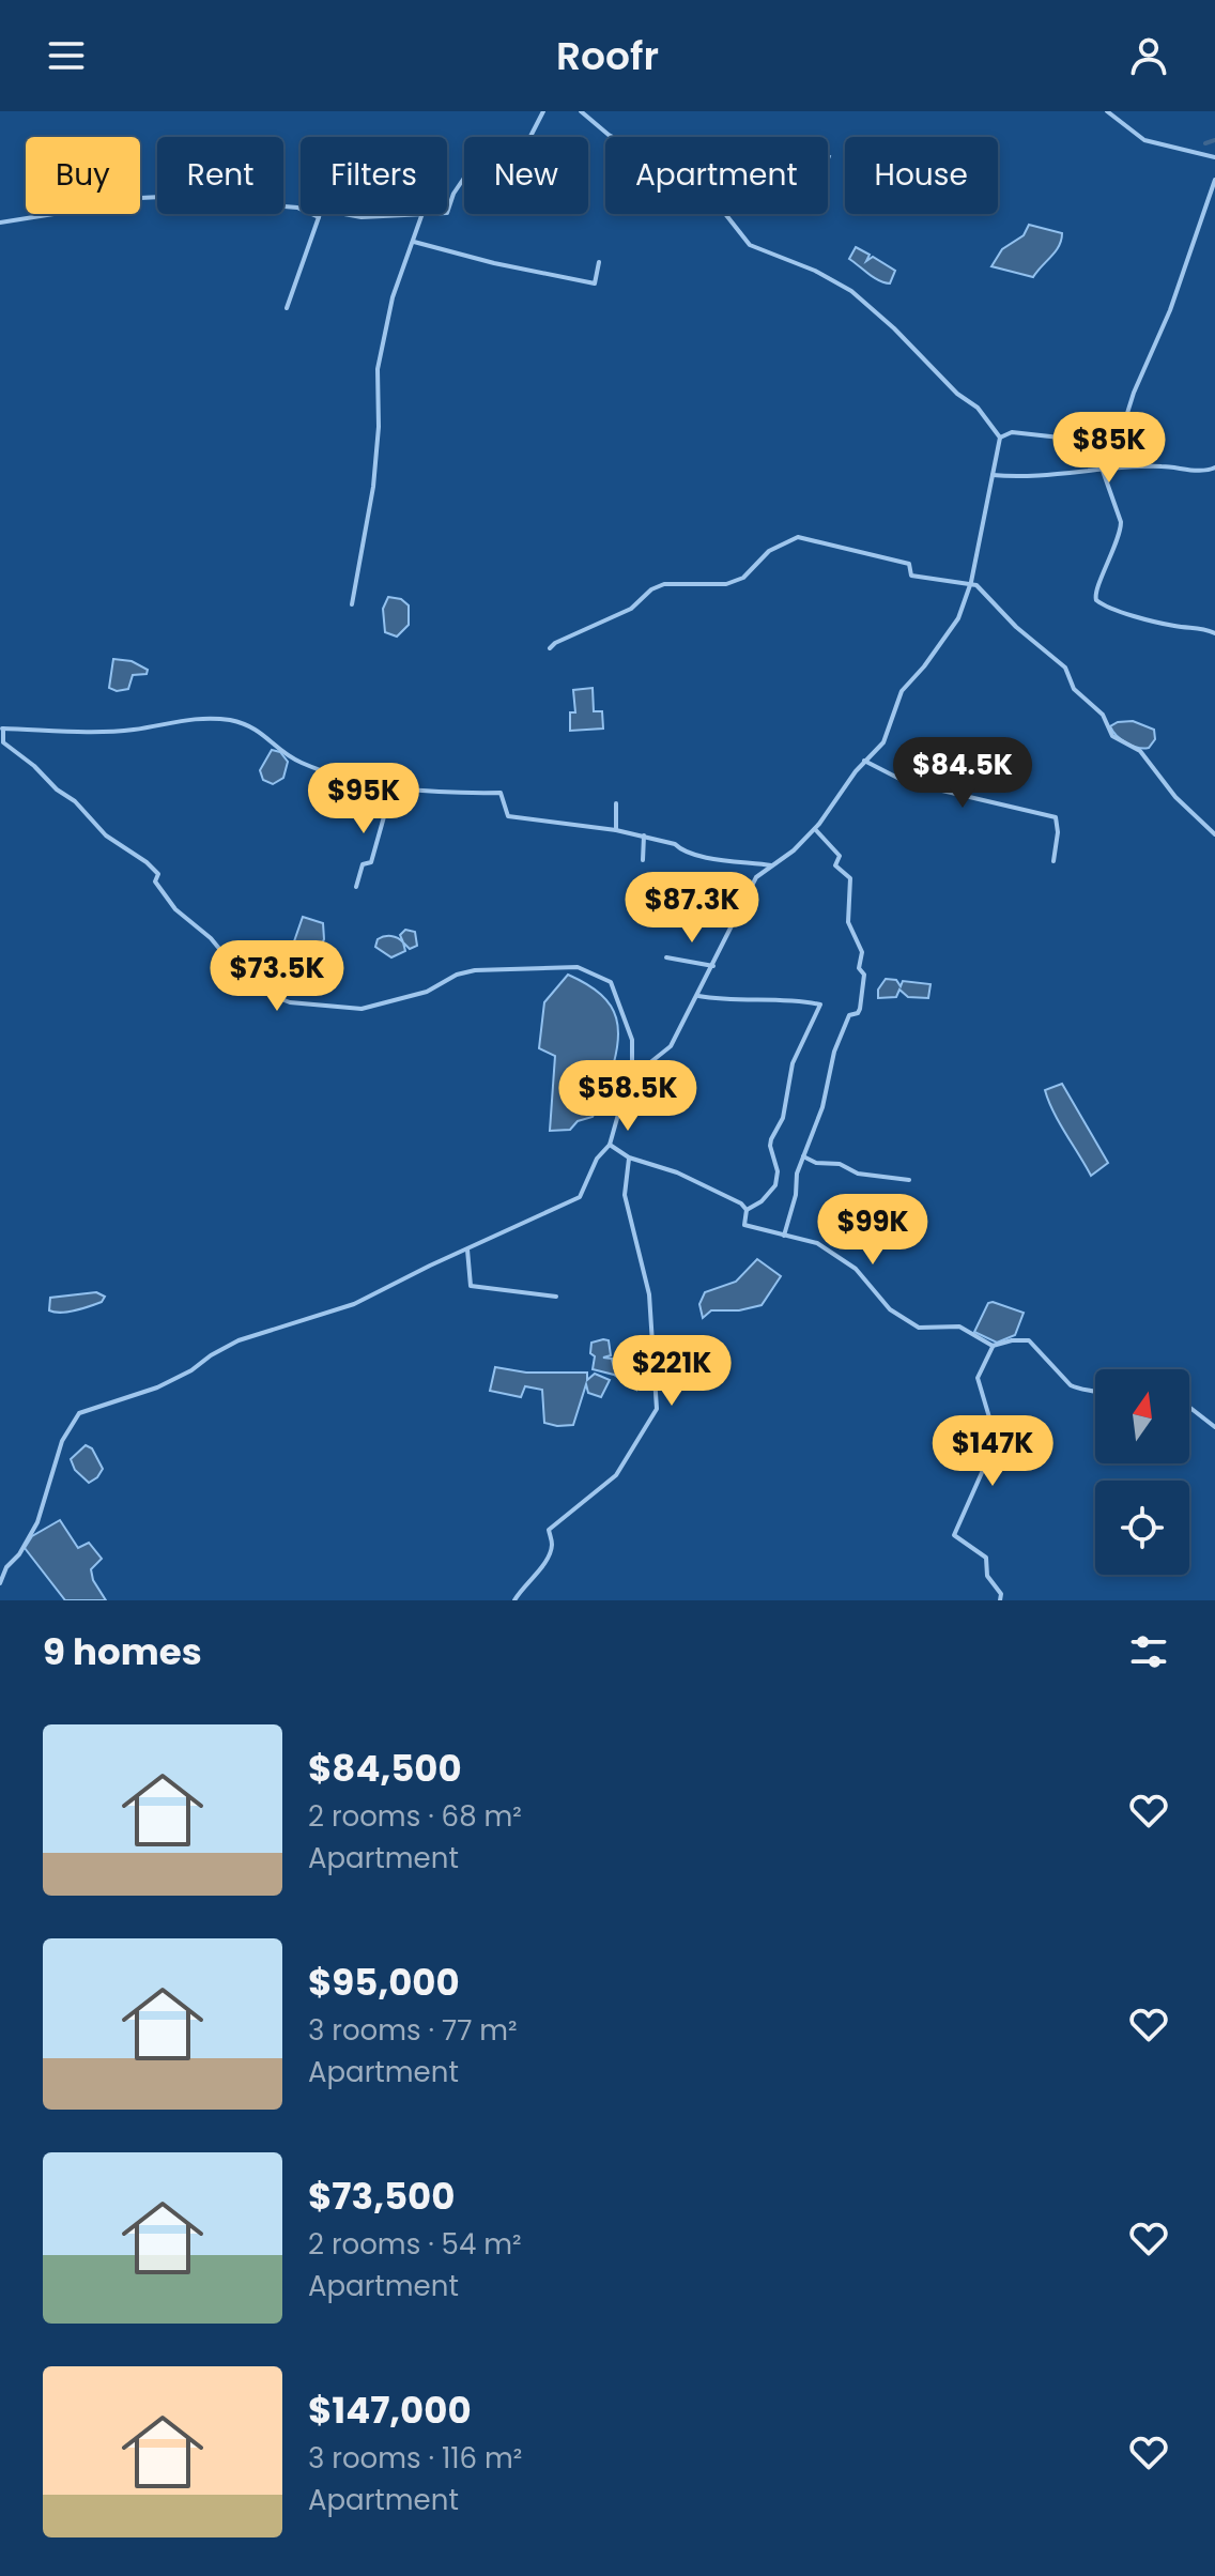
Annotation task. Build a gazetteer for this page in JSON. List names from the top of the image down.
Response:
{
  "north": "top",
  "page": {
    "header": "Roofr",
    "chip": [
      "Buy",
      "Rent",
      "Filters",
      "New",
      "Apartment",
      "House"
    ],
    "price": [
      "$85K",
      "$84.5K",
      "$95K",
      "$87.3K",
      "$73.5K",
      "$58.5K",
      "$99K",
      "$221K",
      "$147K"
    ],
    "heading": "9 homes",
    "list": [
      {
        "name": "$84,500",
        "note": "2 rooms · 68 m² · Apartment"
      },
      {
        "name": "$95,000",
        "note": "3 rooms · 77 m² · Apartment"
      },
      {
        "name": "$73,500",
        "note": "2 rooms · 54 m² · Apartment"
      },
      {
        "name": "$147,000",
        "note": "3 rooms · 116 m² · Apartment"
      }
    ]
  }
}
